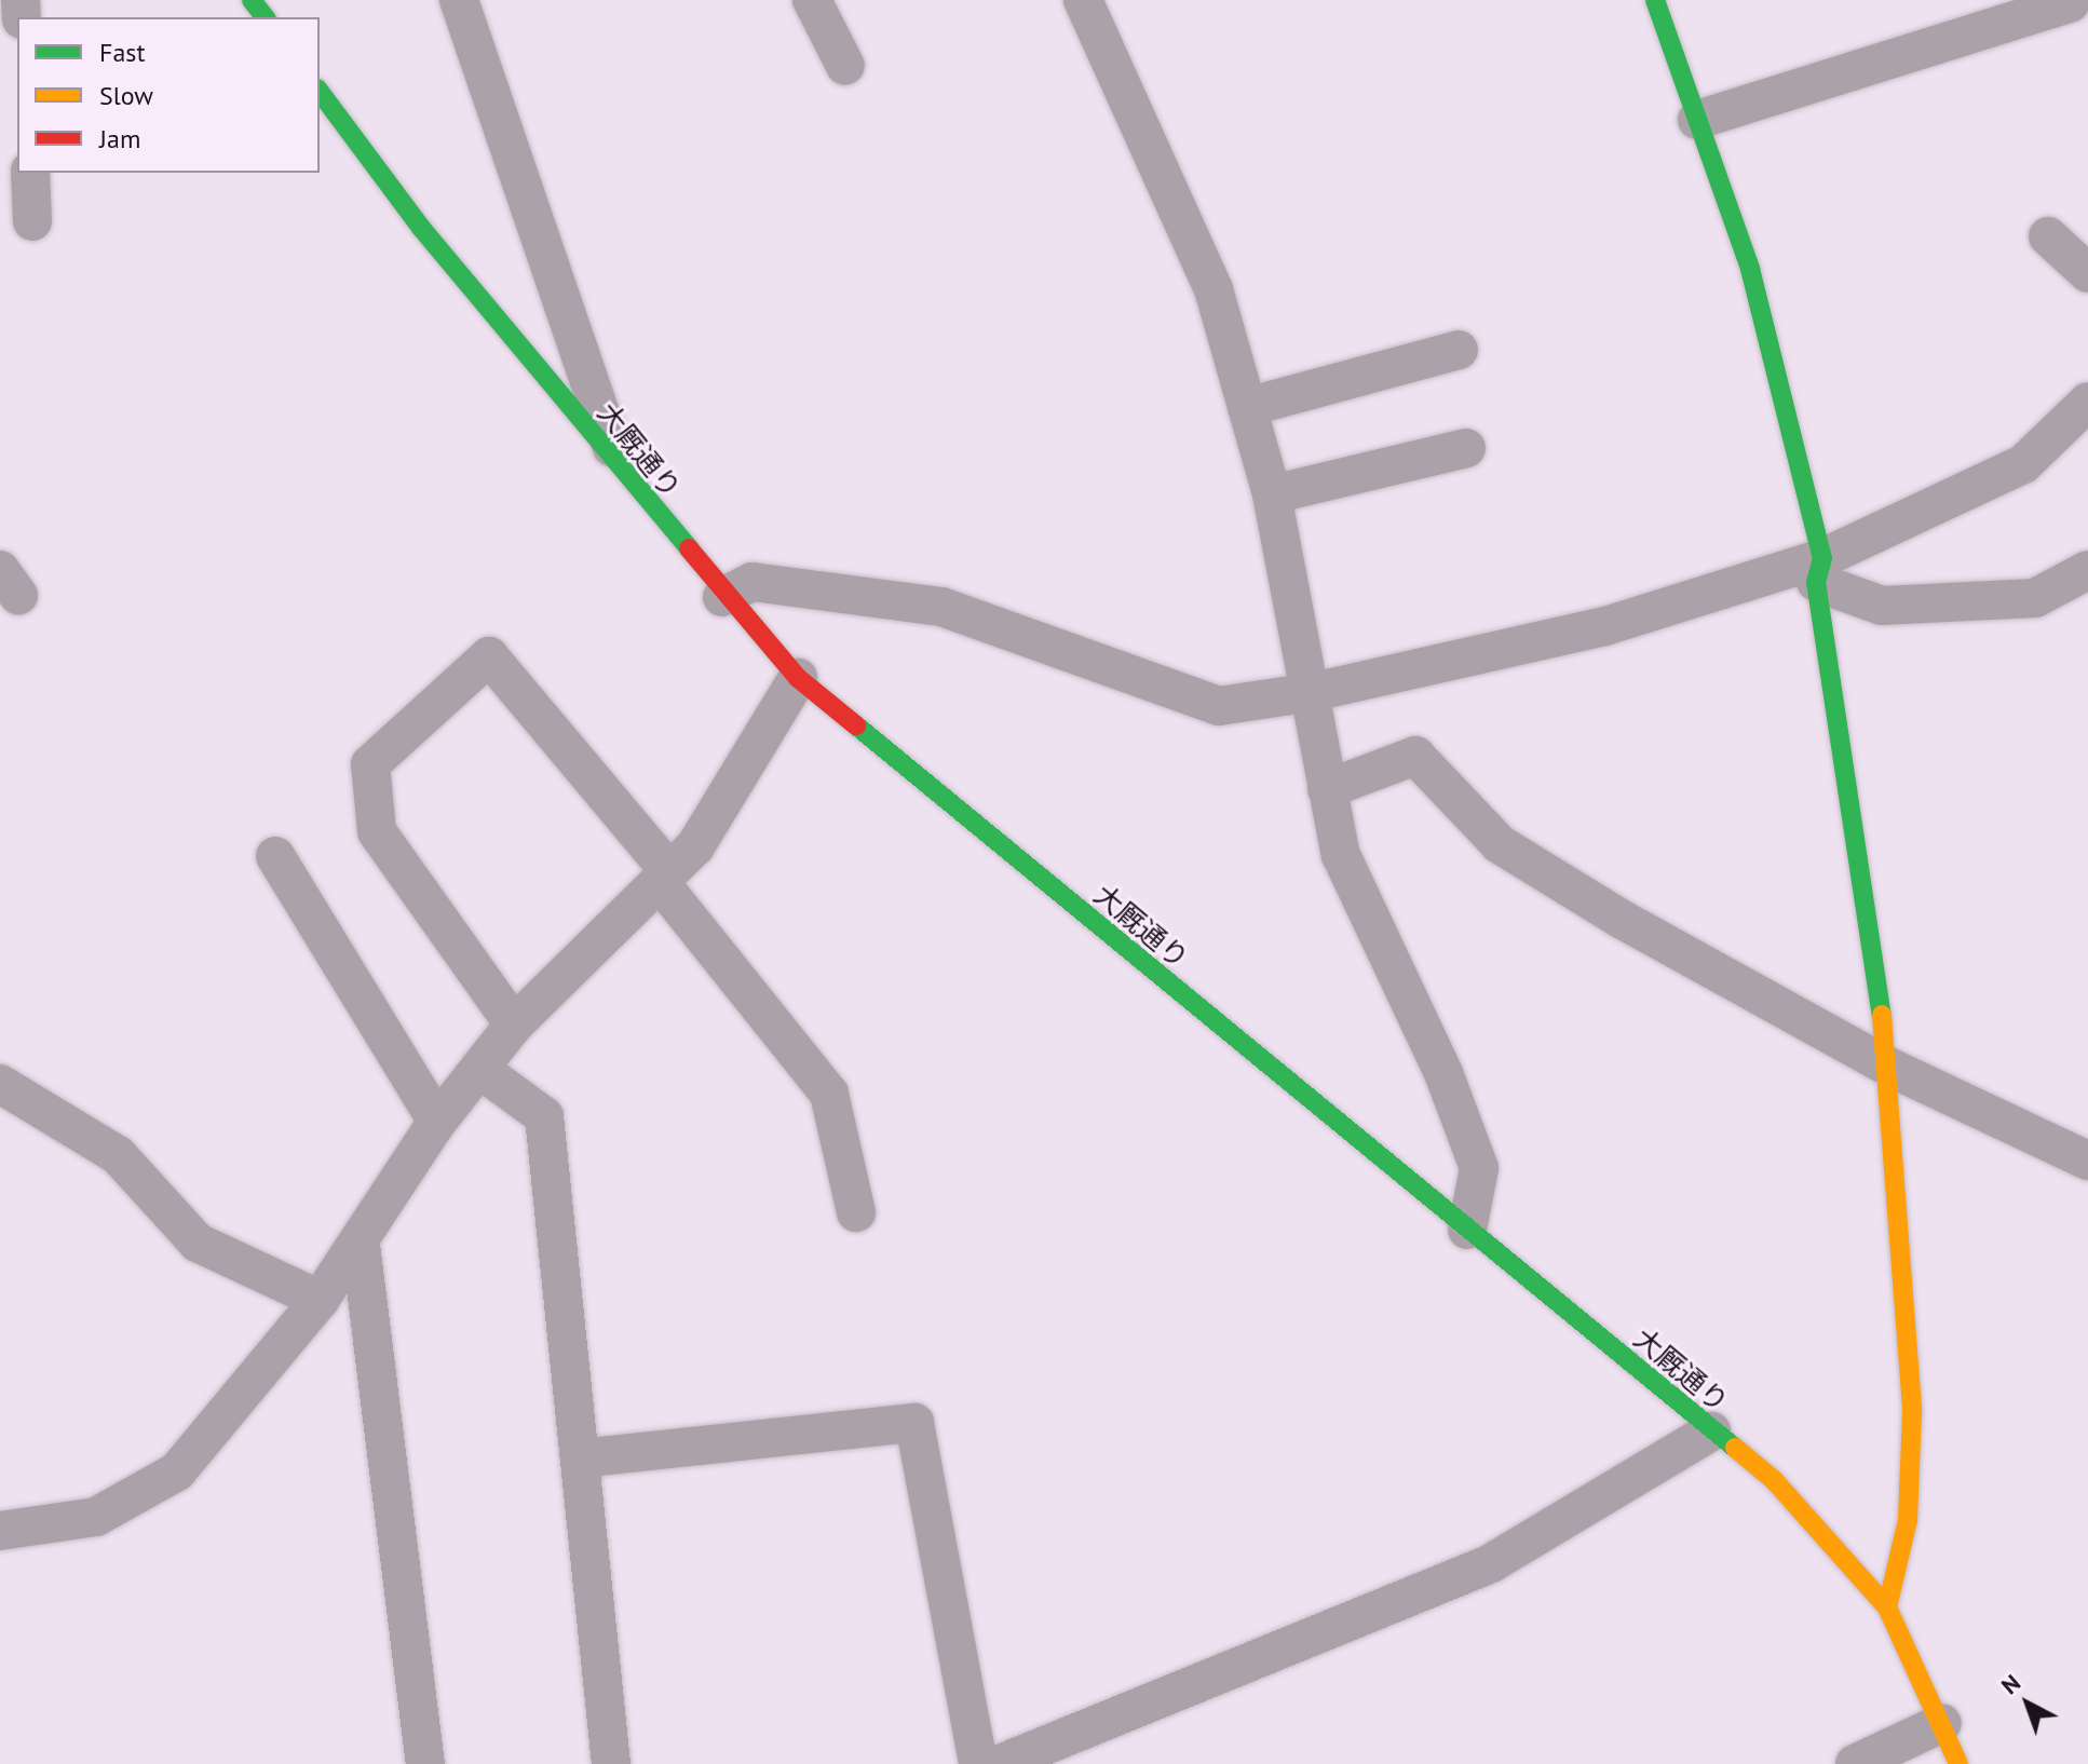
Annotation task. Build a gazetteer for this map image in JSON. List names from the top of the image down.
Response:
{
  "streets": {
    "street": ["大厩通り"]
  },
  "legend": ["Fast", "Slow", "Jam"],
  "north": "top left"
}
